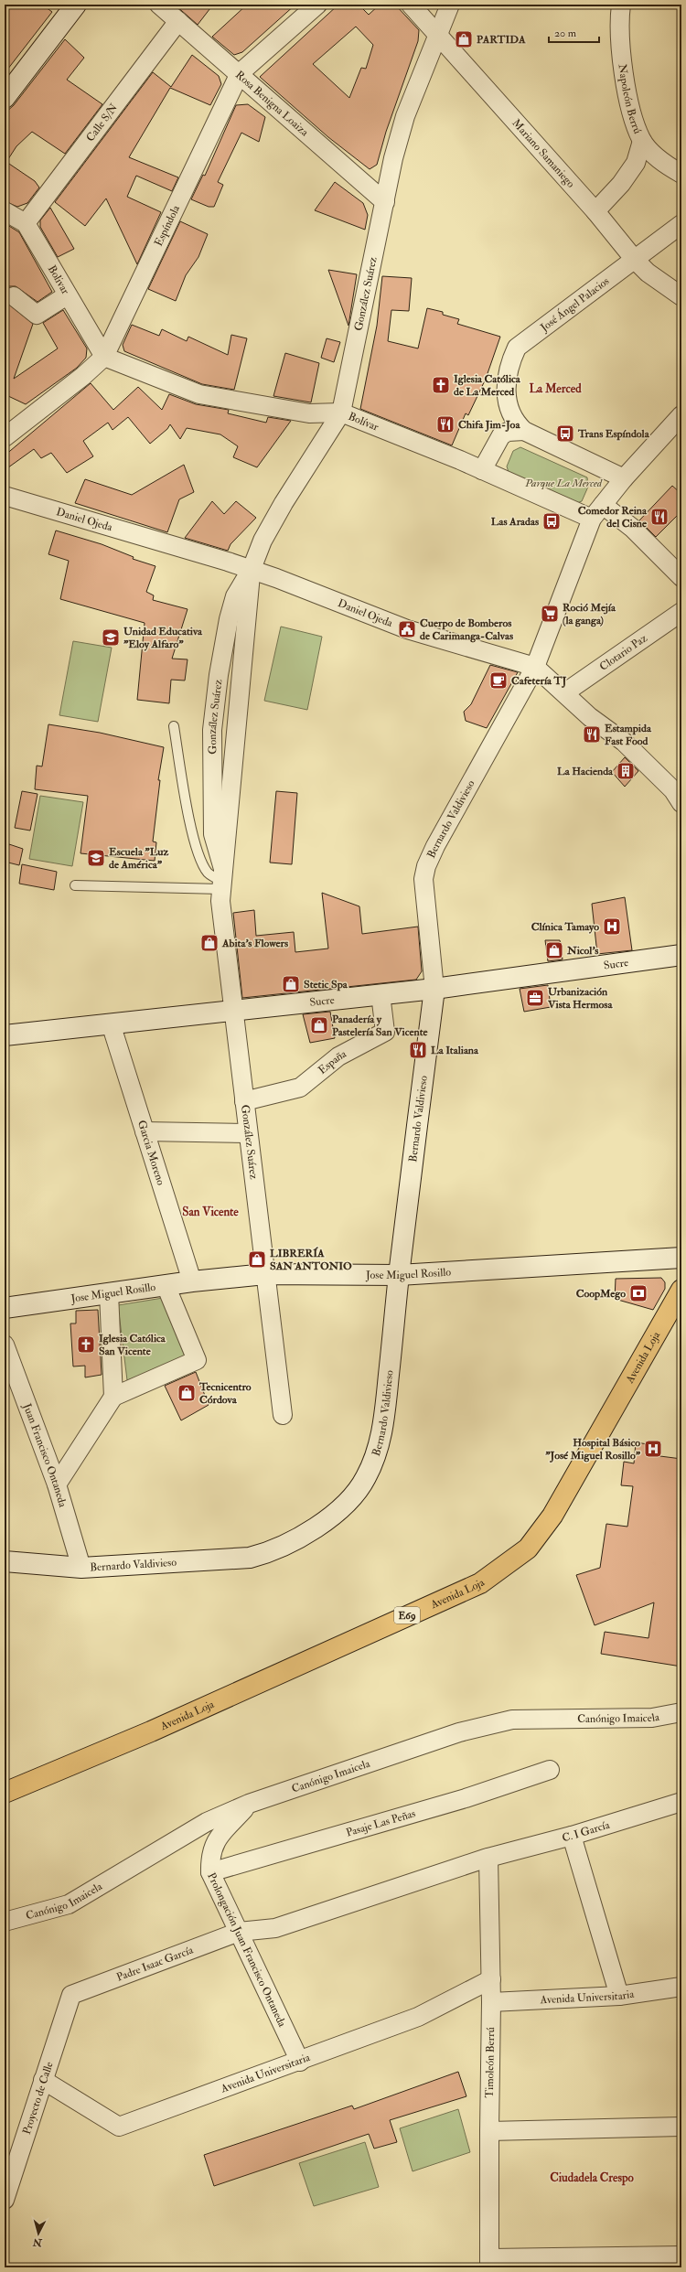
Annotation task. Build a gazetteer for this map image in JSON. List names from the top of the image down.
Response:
{
  "streets": {
    "main road": [
      "Bernardo Valdivieso",
      "Sucre",
      "Jose Miguel Rosillo",
      "Avenida Loja",
      "E69"
    ],
    "street": [
      "Napoleón Berrú",
      "Rosa Benigna Loaiza",
      "Calle S/N",
      "Mariano Samaniego",
      "Espíndola",
      "Bolivar",
      "González Suárez",
      "José Ángel Palacios",
      "Bolívar",
      "Daniel Ojeda",
      "Clotario Paz",
      "España",
      "Garcia Moreno",
      "Juan Francisco Ontaneda",
      "Canónigo Imaicela",
      "Pasaje Las Peñas",
      "C. I García",
      "Prolongación Juan Francisco Ontaneda",
      "Padre Isaac García",
      "Avenida Universitaria",
      "Timoleón Berrú",
      "Proyecto de Calle"
    ]
  },
  "crossings": [
    ["Rosa Benigna Loaiza", "Calle S/N"],
    ["Rosa Benigna Loaiza", "Espíndola"],
    ["Rosa Benigna Loaiza", "González Suárez"],
    ["Calle S/N", "Bolivar"],
    ["Mariano Samaniego", "González Suárez"],
    ["Mariano Samaniego", "José Ángel Palacios"],
    ["Espíndola", "Bolivar"],
    ["Espíndola", "Bolívar"],
    ["Bolivar", "Bolívar"],
    ["González Suárez", "Bolívar"],
    ["González Suárez", "Daniel Ojeda"],
    ["González Suárez", "Sucre"],
    ["González Suárez", "España"],
    ["González Suárez", "Jose Miguel Rosillo"],
    ["Bolívar", "Bernardo Valdivieso"],
    ["Daniel Ojeda", "Clotario Paz"],
    ["Daniel Ojeda", "Bernardo Valdivieso"],
    ["Bernardo Valdivieso", "Sucre"],
    ["Bernardo Valdivieso", "Jose Miguel Rosillo"],
    ["Bernardo Valdivieso", "Juan Francisco Ontaneda"],
    ["Sucre", "España"],
    ["Sucre", "Garcia Moreno"],
    ["Garcia Moreno", "Jose Miguel Rosillo"],
    ["Canónigo Imaicela", "Prolongación Juan Francisco Ontaneda"],
    ["Pasaje Las Peñas", "Prolongación Juan Francisco Ontaneda"],
    ["C. I García", "Timoleón Berrú"],
    ["Prolongación Juan Francisco Ontaneda", "Padre Isaac García"],
    ["Prolongación Juan Francisco Ontaneda", "Avenida Universitaria"],
    ["Padre Isaac García", "Proyecto de Calle"],
    ["Avenida Universitaria", "Timoleón Berrú"],
    ["Avenida Universitaria", "Proyecto de Calle"]
  ],
  "districts": ["La Merced", "San Vicente", "Ciudadela Crespo"],
  "parks": ["Parque La Merced"],
  "places": {
    "shop": [
      "PARTIDA",
      "Abita's Flowers",
      "Nicol's",
      "Stetic Spa",
      "Panadería y Pastelería San Vicente",
      "LIBRERÍA SAN ANTONIO",
      "Tecnicentro Córdova"
    ],
    "church": ["Iglesia Católica de La Merced", "Iglesia Católica San Vicente"],
    "restaurant": [
      "Chifa Jim-Joa",
      "Comedor Reina del Cisne",
      "Estampida Fast Food",
      "La Italiana"
    ],
    "bus stop": ["Trans Espíndola", "Las Aradas"],
    "supermarket": ["Roció Mejía (la ganga)"],
    "public building": ["Cuerpo de Bomberos de Carimanga-Calvas"],
    "school or university": ["Unidad Educativa \"Eloy Alfaro\"", "Escuela \"Luz de América\""],
    "cafe": ["Cafetería TJ"],
    "building": ["La Hacienda"],
    "hospital": ["Clínica Tamayo", "Hospital Básico \"José Miguel Rosillo\""],
    "office": ["Urbanización Vista Hermosa"],
    "bank": ["CoopMego"]
  },
  "scale_bar": "20 m",
  "north": "bottom"
}
